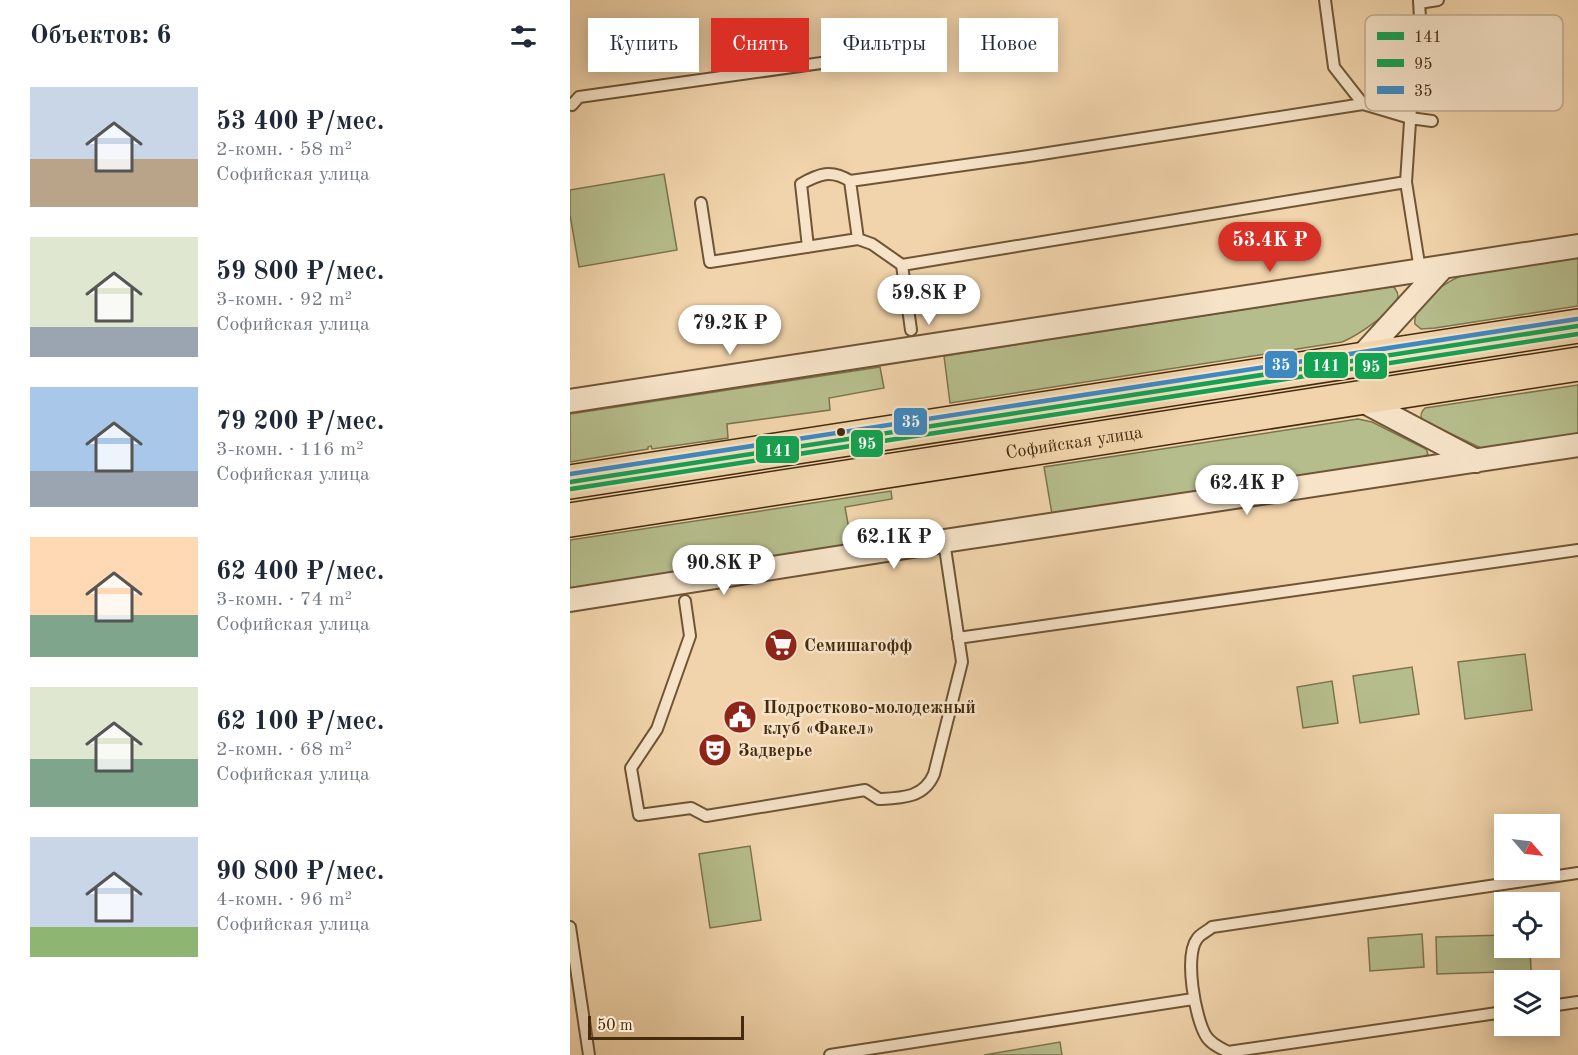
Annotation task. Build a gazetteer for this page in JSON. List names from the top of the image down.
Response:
{
  "streets": {
    "main road": ["Софийская улица"]
  },
  "places": {
    "supermarket": ["Семишагофф"],
    "public building": ["Подростково-молодежный клуб «Факел»"],
    "theatre": ["Задверье"]
  },
  "lines": ["transit line 35", "transit line 141", "transit line 95"],
  "legend": ["141", "95", "35"],
  "scale_bar": "50 m",
  "north": "bottom right",
  "page": {
    "heading": "Объектов: 6",
    "chip": [
      "Купить",
      "Снять",
      "Фильтры",
      "Новое"
    ],
    "list": [
      {
        "name": "53 400 ₽/мес.",
        "note": "2-комн. · 58 m² · Софийская улица"
      },
      {
        "name": "59 800 ₽/мес.",
        "note": "3-комн. · 92 m² · Софийская улица"
      },
      {
        "name": "79 200 ₽/мес.",
        "note": "3-комн. · 116 m² · Софийская улица"
      },
      {
        "name": "62 400 ₽/мес.",
        "note": "3-комн. · 74 m² · Софийская улица"
      },
      {
        "name": "62 100 ₽/мес.",
        "note": "2-комн. · 68 m² · Софийская улица"
      },
      {
        "name": "90 800 ₽/мес.",
        "note": "4-комн. · 96 m² · Софийская улица"
      }
    ],
    "price": [
      "53.4K ₽",
      "59.8K ₽",
      "79.2K ₽",
      "62.4K ₽",
      "62.1K ₽",
      "90.8K ₽"
    ],
    "scale": "50 m"
  }
}
